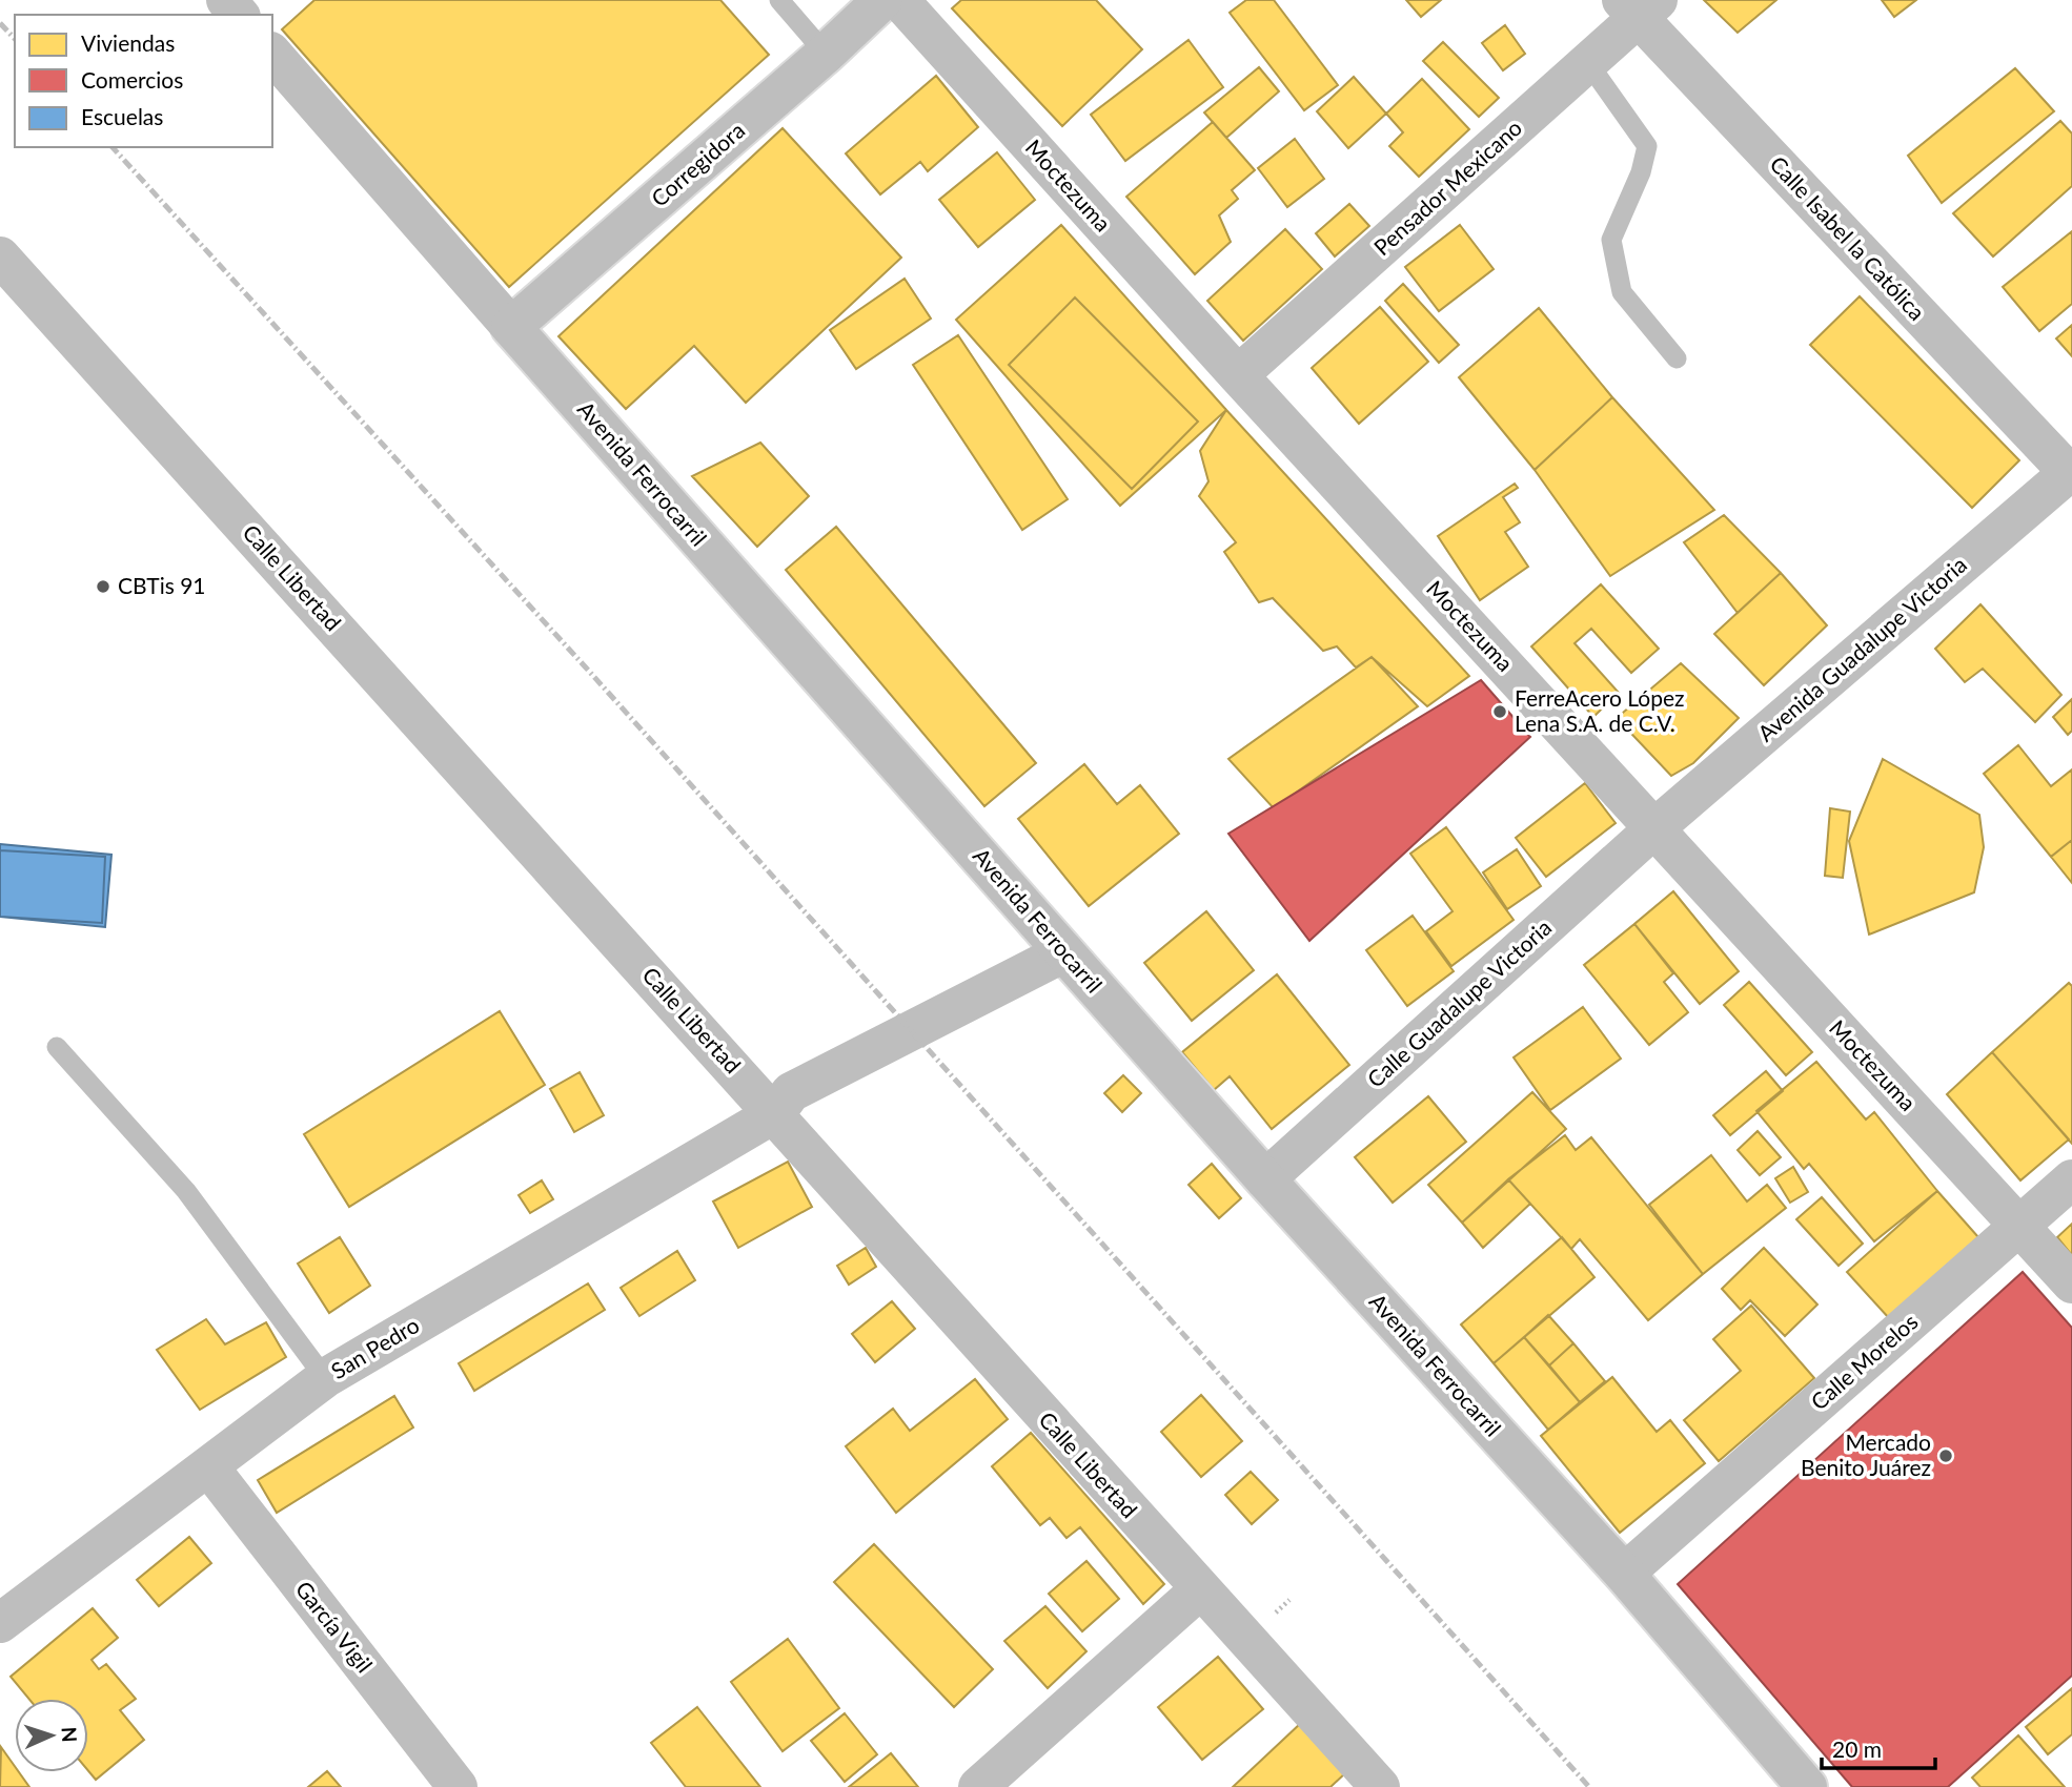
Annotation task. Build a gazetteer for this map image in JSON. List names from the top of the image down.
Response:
{
  "streets": {
    "street": [
      "Corregidora",
      "Moctezuma",
      "Pensador Mexicano",
      "Calle Isabel la Católica",
      "Avenida Ferrocarril",
      "Calle Libertad",
      "Avenida Guadalupe Victoria",
      "Calle Guadalupe Victoria",
      "San Pedro",
      "Calle Morelos",
      "García Vigil"
    ]
  },
  "crossings": [
    ["Corregidora", "Avenida Ferrocarril"],
    ["Moctezuma", "Pensador Mexicano"],
    ["Moctezuma", "Avenida Guadalupe Victoria"],
    ["Moctezuma", "Calle Guadalupe Victoria"],
    ["Moctezuma", "Calle Morelos"],
    ["Pensador Mexicano", "Calle Isabel la Católica"],
    ["Calle Isabel la Católica", "Avenida Guadalupe Victoria"],
    ["Avenida Ferrocarril", "Calle Guadalupe Victoria"],
    ["Avenida Ferrocarril", "San Pedro"],
    ["Avenida Ferrocarril", "Calle Morelos"],
    ["Calle Libertad", "San Pedro"],
    ["Avenida Guadalupe Victoria", "Calle Guadalupe Victoria"],
    ["San Pedro", "García Vigil"]
  ],
  "places": ["CBTis 91", "FerreAcero López Lena S.A. de C.V.", "Mercado Benito Juárez"],
  "legend": ["Viviendas", "Comercios", "Escuelas"],
  "scale_bar": "20 m",
  "north": "right"
}
